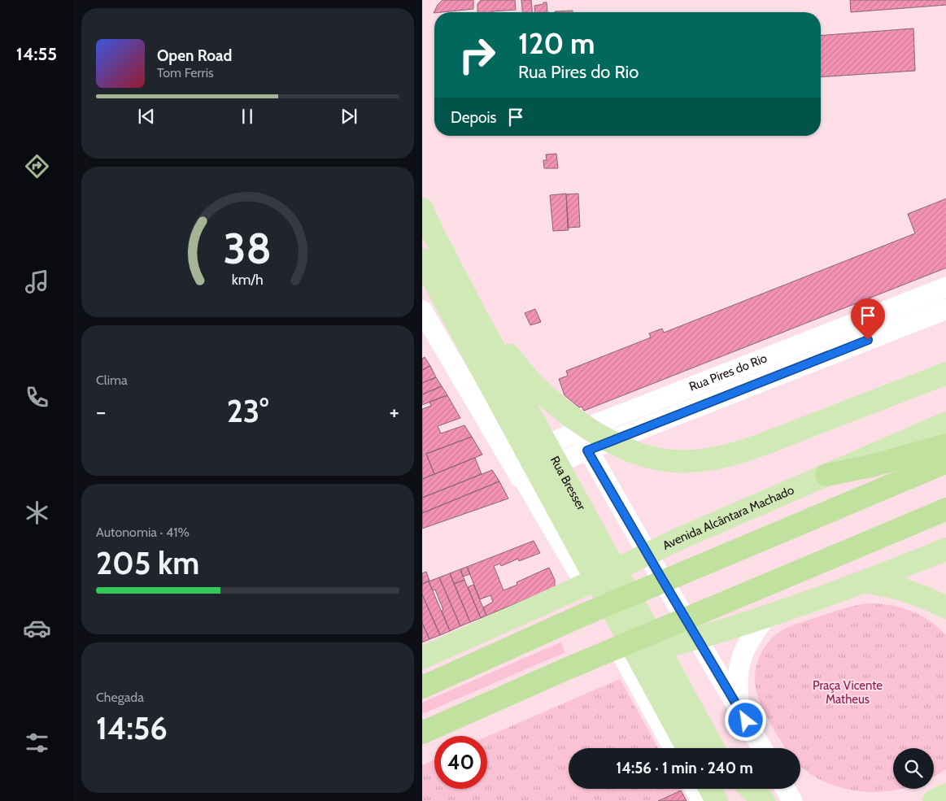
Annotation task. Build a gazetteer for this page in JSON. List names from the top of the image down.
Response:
{
  "streets": {
    "main road": ["Rua Bresser", "Avenida Alcântara Machado"],
    "street": ["Rua Pires do Rio"]
  },
  "parks": ["Praça Vicente Matheus"],
  "page": {
    "tabs": "14:55",
    "turn": ["120 m", "Rua Pires do Rio"],
    "song": ["Open Road", "Tom Ferris"],
    "then": "Depois",
    "tile": [
      "Clima",
      ["Autonomia · 41%", "205 km"],
      ["Chegada", "14:56"]
    ],
    "heat": ["−", "23°", "+"],
    "limit": "40",
    "trip": "14:56 · 1 min · 240 m",
    "gauge": ["38", "km/h"]
  }
}
